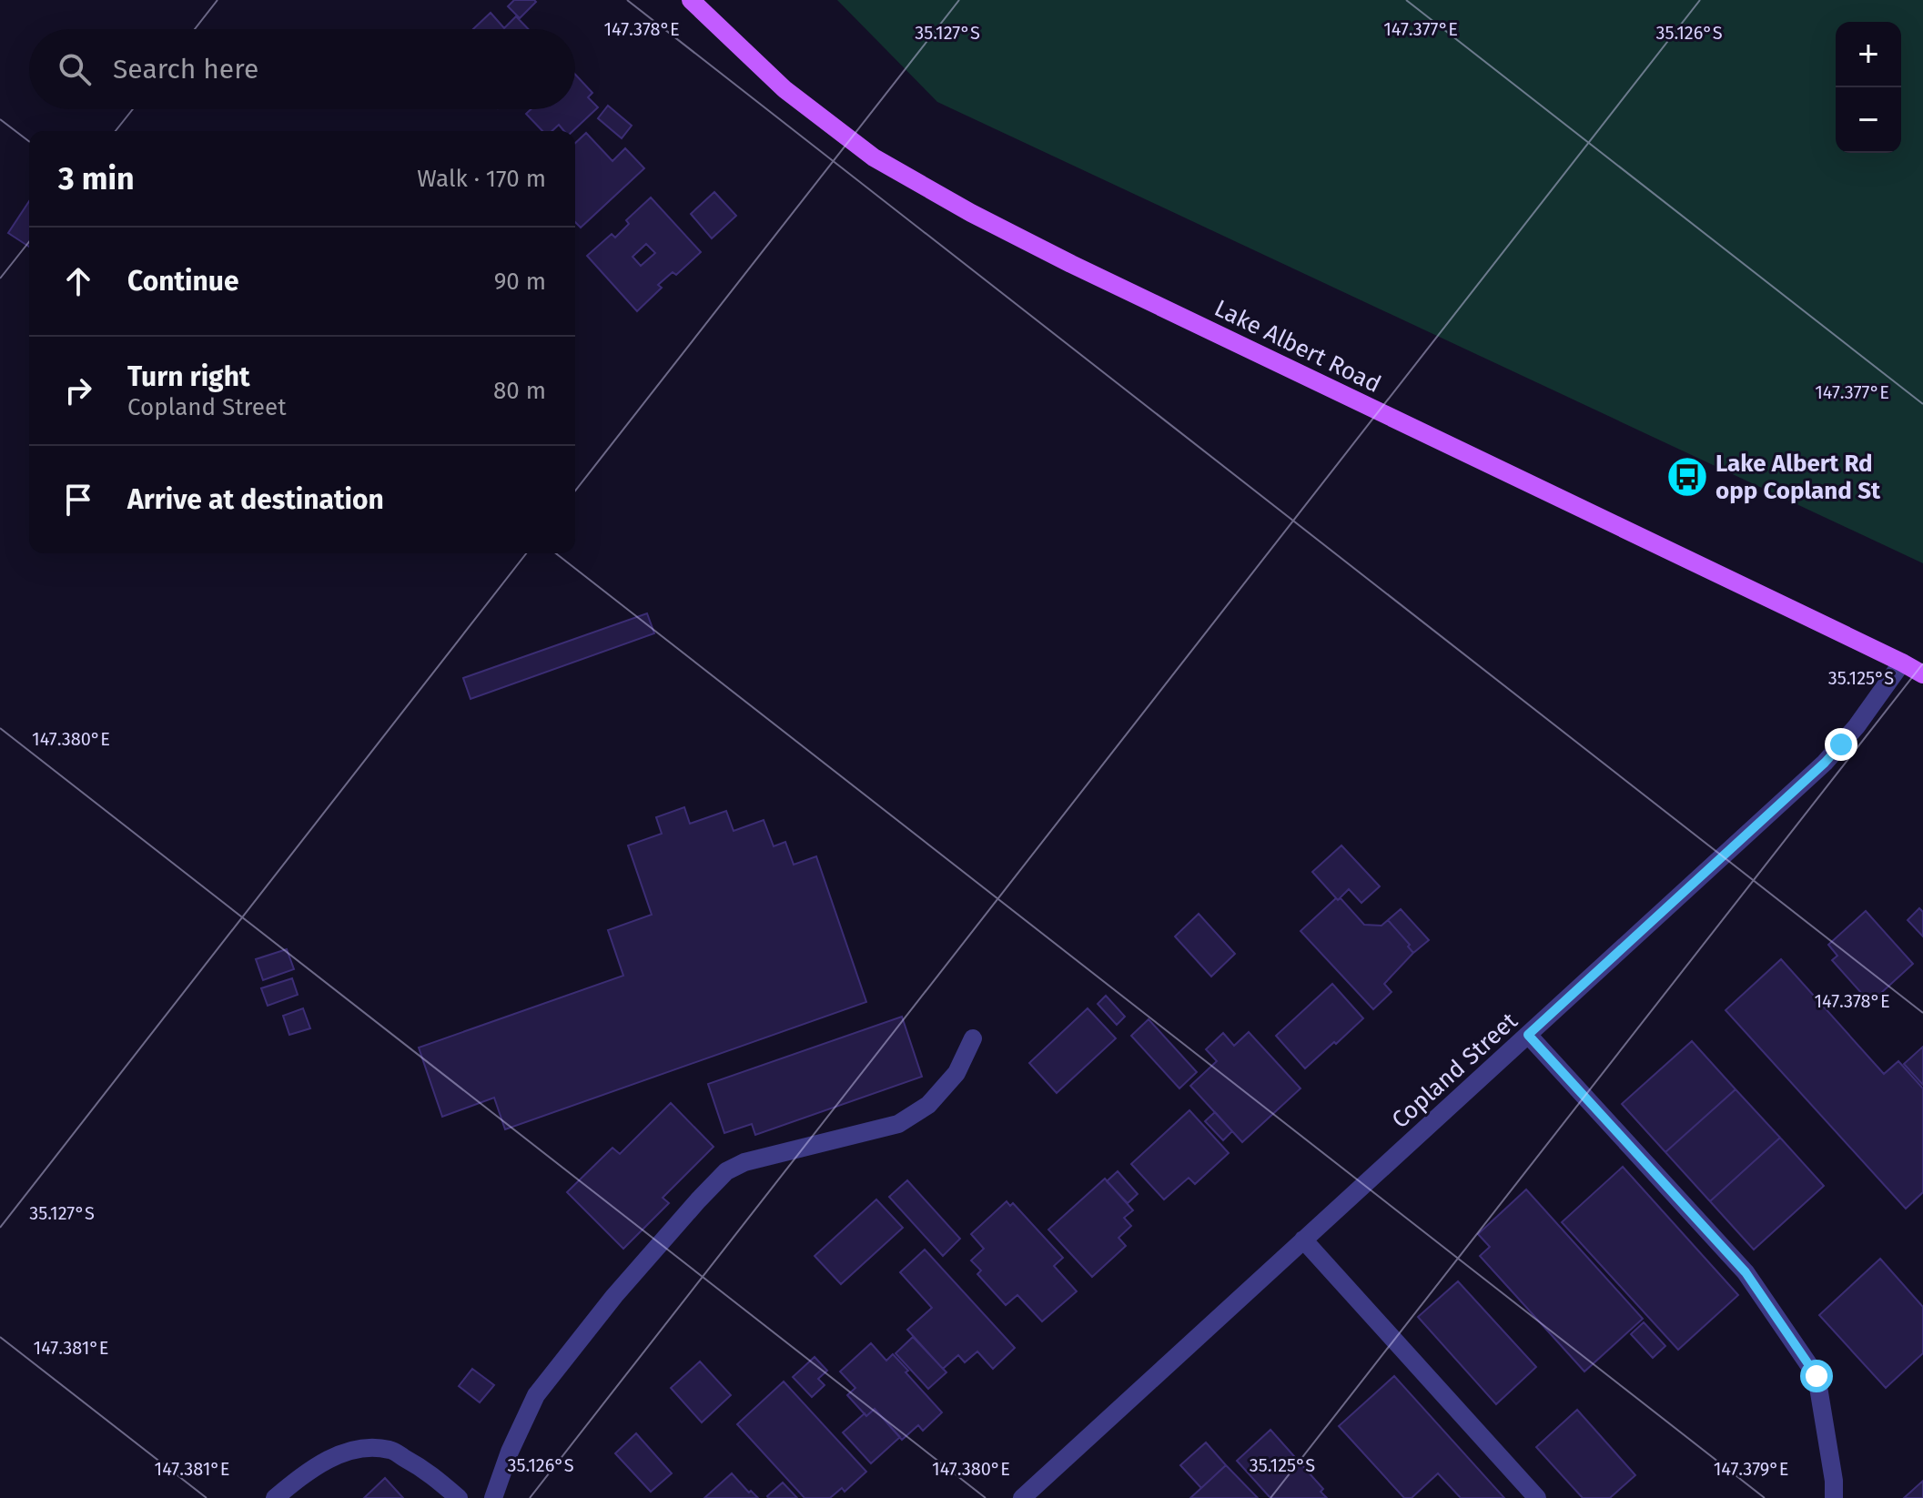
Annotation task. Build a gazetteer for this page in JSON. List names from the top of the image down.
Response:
{
  "streets": {
    "main road": ["Lake Albert Road"],
    "street": ["Copland Street"]
  },
  "crossings": [
    ["Lake Albert Road", "Copland Street"]
  ],
  "places": {
    "bus stop": ["Lake Albert Rd opp Copland St"]
  },
  "page": {
    "map_buttons": ["+", "−"],
    "search": "Search here",
    "heading": ["3 min", "Walk · 170 m"],
    "list": [
      ["Continue", "90 m"],
      ["Turn right", "Copland Street", "80 m"],
      "Arrive at destination"
    ]
  },
  "coordinates": [
    "147.378°E",
    "147.377°E",
    "35.127°S",
    "35.126°S",
    "35.125°S",
    "147.380°E",
    "147.381°E",
    "147.379°E"
  ]
}
